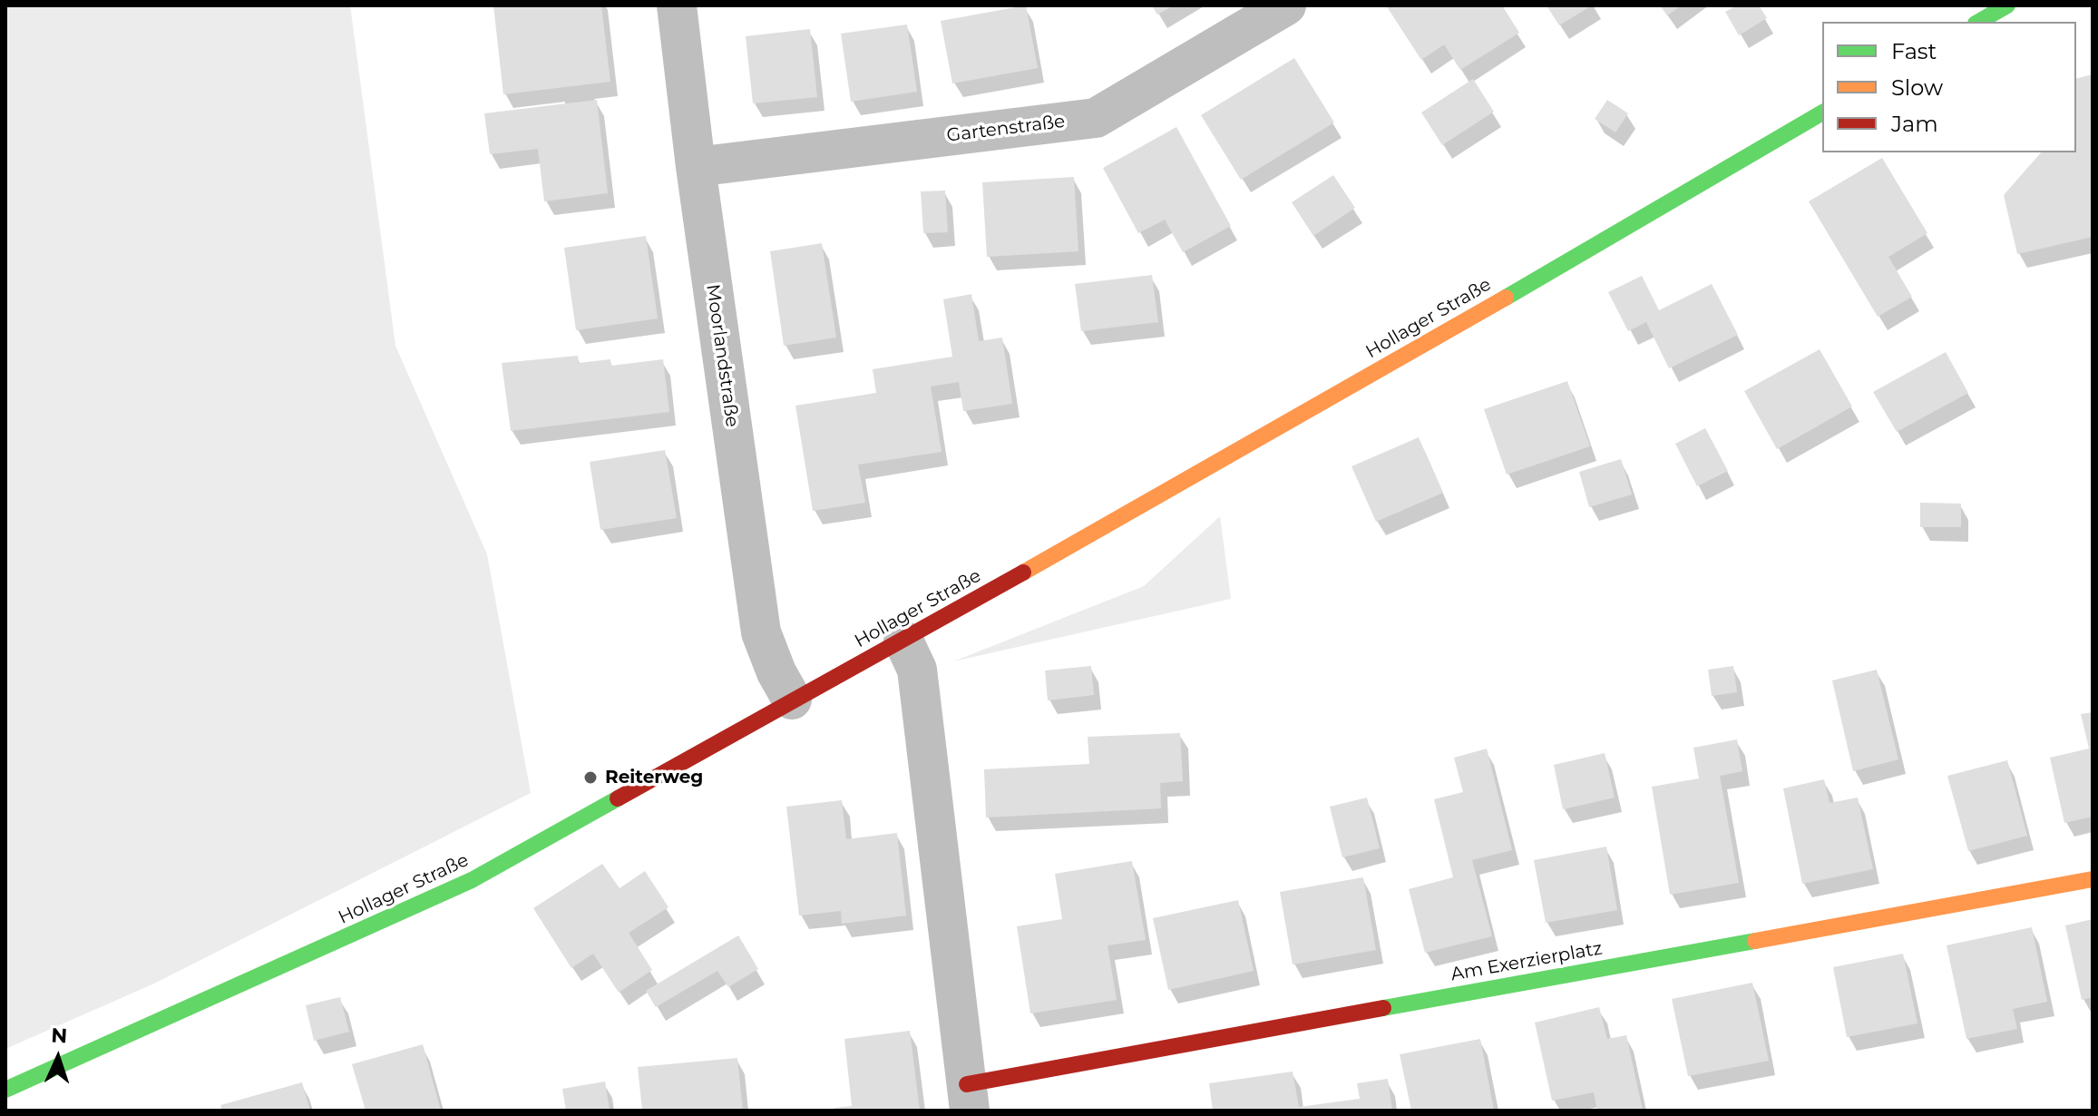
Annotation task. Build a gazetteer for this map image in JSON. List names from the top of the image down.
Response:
{
  "streets": {
    "main road": ["Hollager Straße", "Am Exerzierplatz"],
    "street": ["Gartenstraße", "Moorlandstraße"]
  },
  "crossings": [
    ["Gartenstraße", "Moorlandstraße"],
    ["Hollager Straße", "Moorlandstraße"]
  ],
  "places": ["Reiterweg"],
  "legend": ["Fast", "Slow", "Jam"],
  "north": "top"
}
